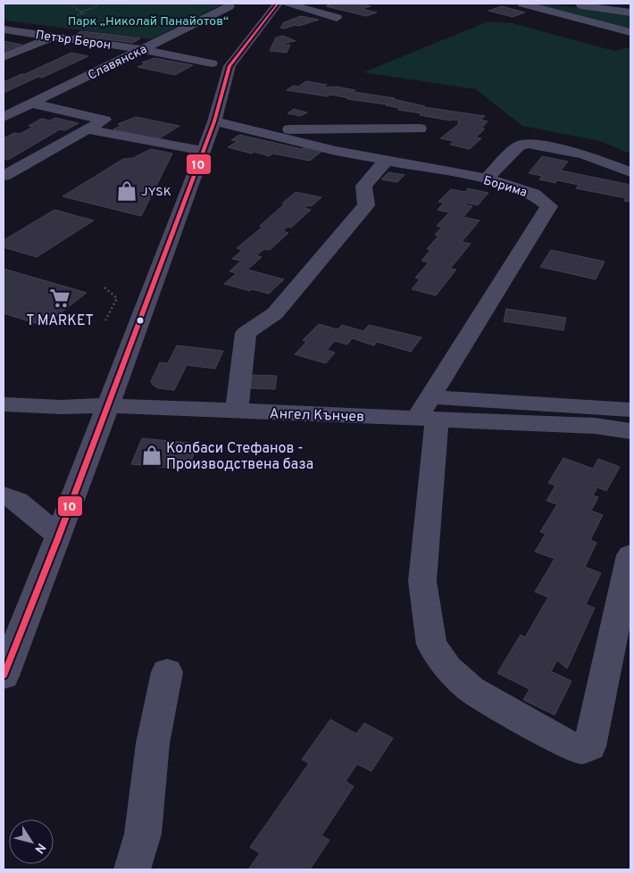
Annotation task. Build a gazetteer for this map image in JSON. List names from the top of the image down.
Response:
{
  "streets": {
    "street": [
      "Петър Берон",
      "Славянска",
      "Борима",
      "Ангел Кънчев"
    ]
  },
  "crossings": [
    ["Петър Берон", "Славянска"],
    ["Борима", "Ангел Кънчев"]
  ],
  "parks": ["Парк „Николай Панайотов“"],
  "places": {
    "shop": ["JYSK", "Колбаси Стефанов - Производствена база"],
    "supermarket": ["T MARKET"]
  },
  "lines": ["transit line 10"],
  "north": "bottom right"
}
